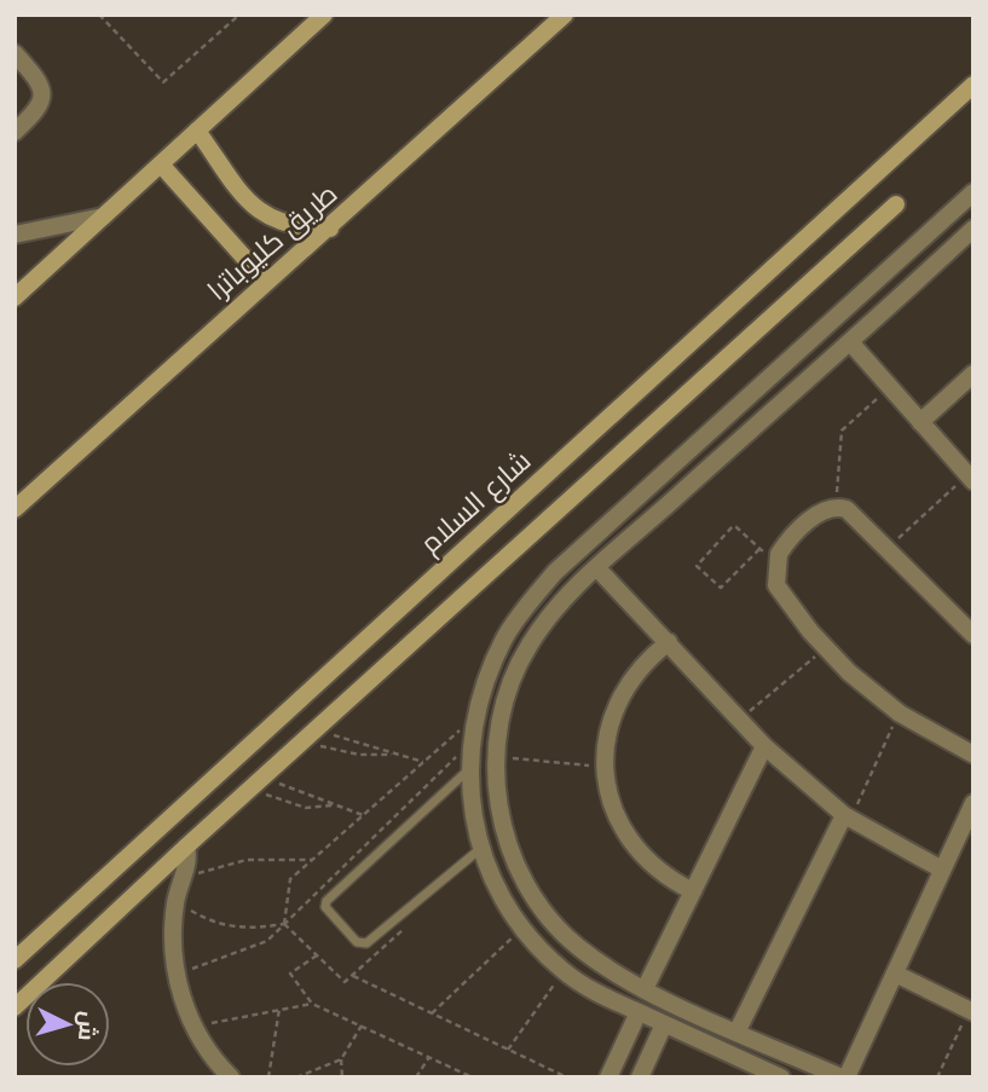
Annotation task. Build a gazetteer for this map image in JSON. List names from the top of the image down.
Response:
{
  "streets": {
    "main road": ["طريق كليوباترا", "شارع السلام"]
  },
  "north": "right"
}
